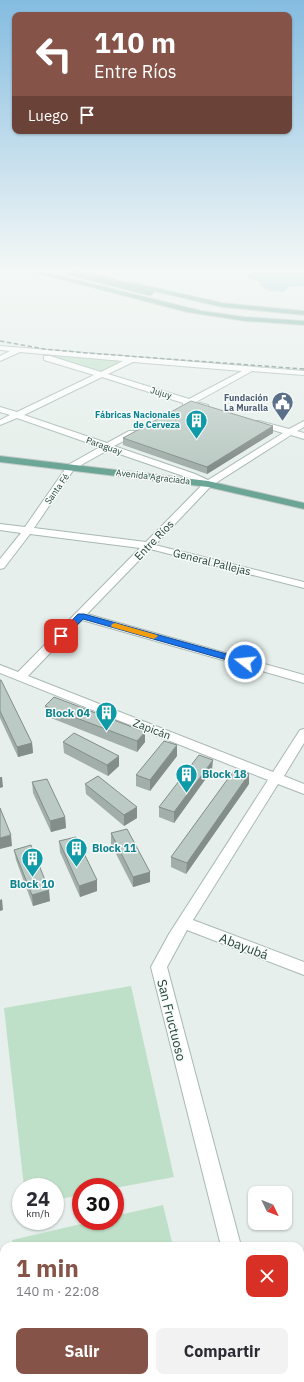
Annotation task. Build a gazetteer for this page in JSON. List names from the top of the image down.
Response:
{
  "streets": {
    "main road": ["Avenida Agraciada"],
    "street": [
      "Jujuy",
      "Paraguay",
      "Santa Fé",
      "Entre Ríos",
      "General Pallejas",
      "Zapicán",
      "Abayubá",
      "San Fructuoso"
    ]
  },
  "crossings": [
    ["Paraguay", "Avenida Agraciada"],
    ["Paraguay", "Santa Fé"],
    ["Paraguay", "Entre Ríos"],
    ["Avenida Agraciada", "Santa Fé"],
    ["Avenida Agraciada", "Entre Ríos"],
    ["Santa Fé", "General Pallejas"],
    ["Entre Ríos", "General Pallejas"],
    ["Entre Ríos", "Zapicán"],
    ["Zapicán", "San Fructuoso"],
    ["Abayubá", "San Fructuoso"]
  ],
  "places": {
    "public building": ["Fundación La Muralla"],
    "building": [
      "Fábricas Nacionales de Cerveza",
      "Block 04",
      "Block 18",
      "Block 11",
      "Block 10"
    ]
  },
  "north": "bottom right",
  "page": {
    "turn": ["110 m", "Entre Ríos"],
    "then": "Luego",
    "speed": "24 km/h",
    "limit": "30",
    "heading": ["1 min", "140 m · 22:08"],
    "buttons": ["Salir", "Compartir"]
  }
}
